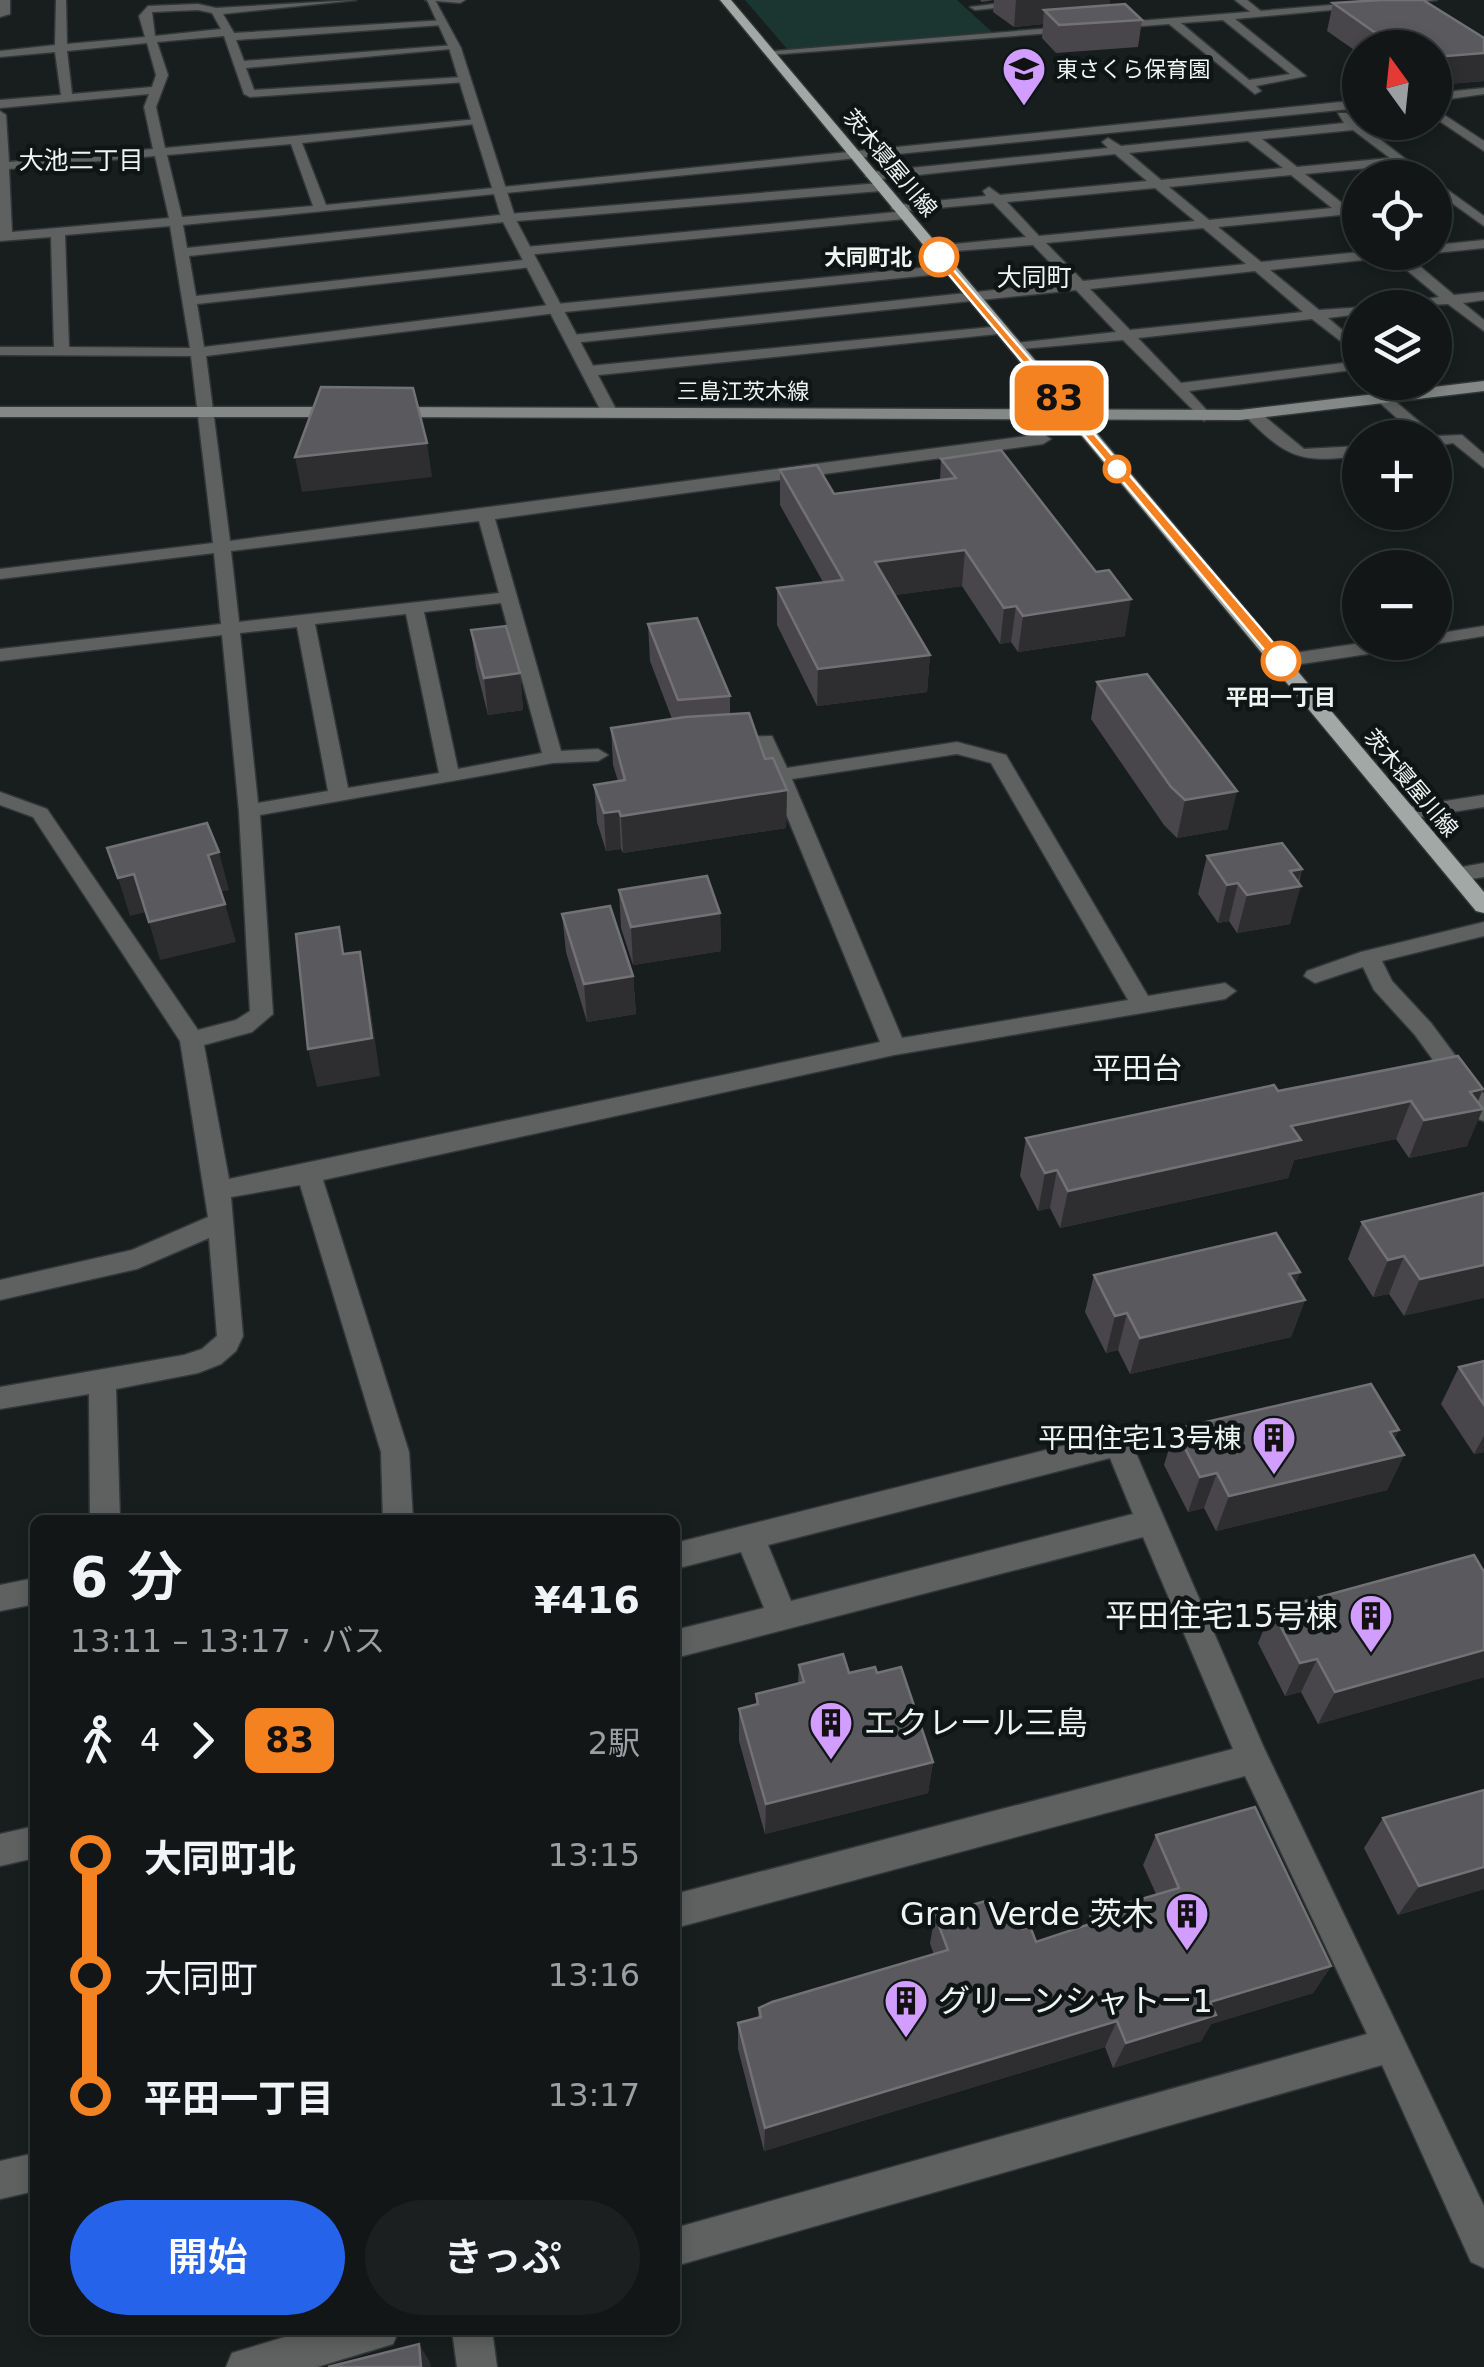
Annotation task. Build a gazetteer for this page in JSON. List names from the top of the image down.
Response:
{
  "streets": {
    "main road": ["茨木寝屋川線", "三島江茨木線"]
  },
  "crossings": [
    ["茨木寝屋川線", "三島江茨木線"]
  ],
  "districts": ["大池二丁目", "大同町", "平田台"],
  "places": {
    "school or university": ["東さくら保育園"],
    "other": ["大同町北", "平田一丁目"],
    "building": [
      "平田住宅13号棟",
      "平田住宅15号棟",
      "エクレール三島",
      "Gran Verde 茨木",
      "グリーンシャトー1"
    ]
  },
  "lines": ["bus line 83"],
  "north": "top",
  "page": {
    "on_map": "83",
    "map_buttons": ["+", "−"],
    "heading": ["6 分", "13:11 – 13:17 · バス", "¥416"],
    "legs": ["4", "83", "2駅"],
    "list": [
      {
        "name": "大同町北",
        "value": "13:15"
      },
      {
        "name": "大同町",
        "value": "13:16"
      },
      {
        "name": "平田一丁目",
        "value": "13:17"
      }
    ],
    "buttons": ["開始", "きっぷ"]
  }
}
